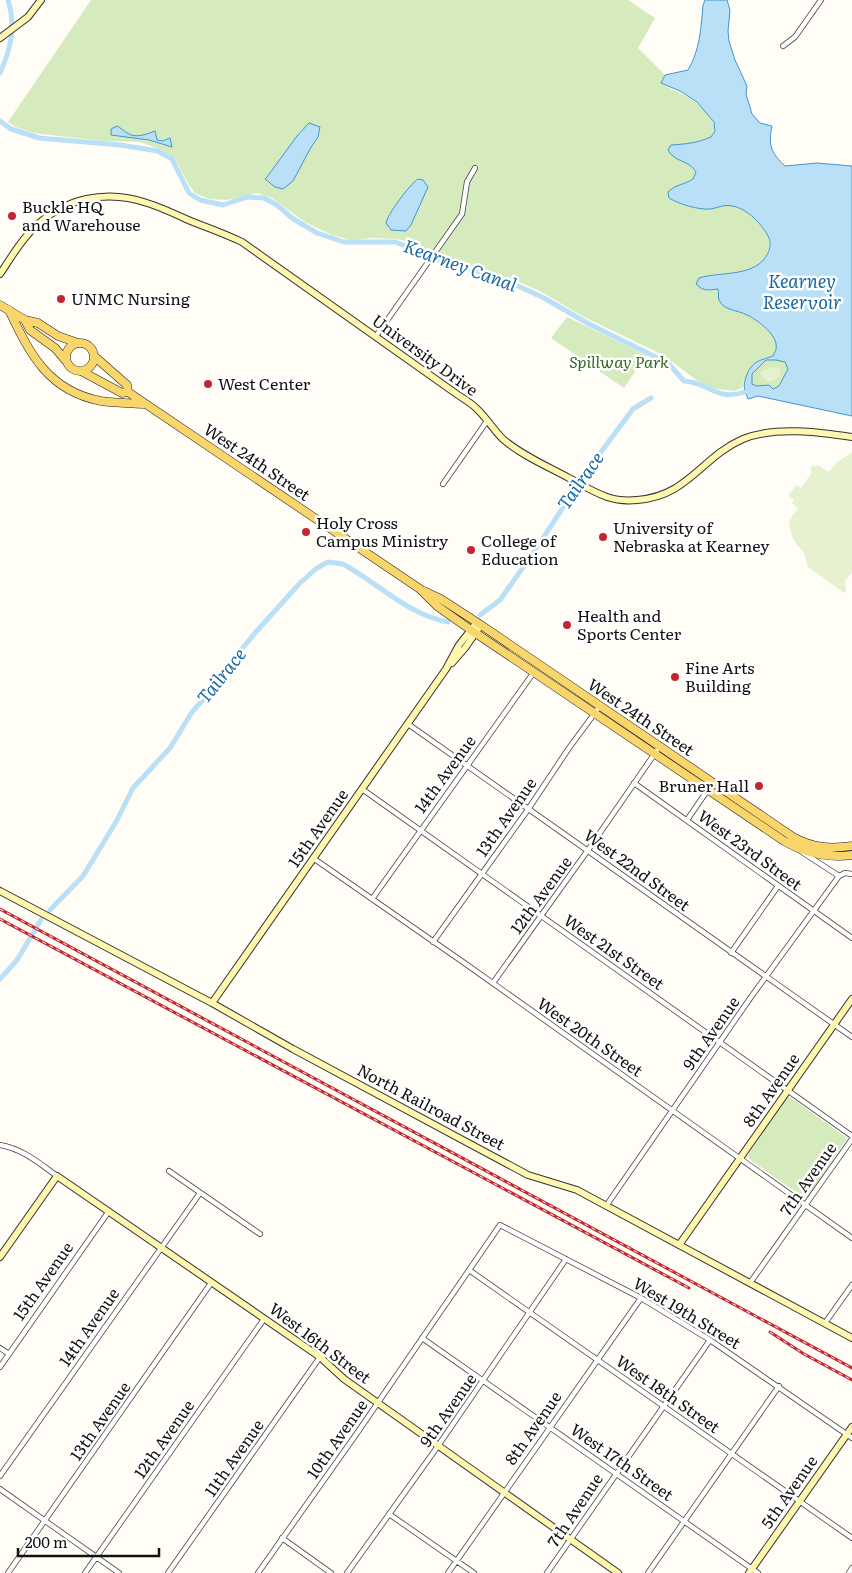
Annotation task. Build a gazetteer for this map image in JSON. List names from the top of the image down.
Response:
{
  "streets": {
    "main road": ["West 24th Street"],
    "street": [
      "University Drive",
      "14th Avenue",
      "13th Avenue",
      "15th Avenue",
      "West 23rd Street",
      "West 22nd Street",
      "12th Avenue",
      "West 21st Street",
      "9th Avenue",
      "West 20th Street",
      "8th Avenue",
      "North Railroad Street",
      "7th Avenue",
      "West 19th Street",
      "West 16th Street",
      "West 18th Street",
      "10th Avenue",
      "11th Avenue",
      "West 17th Street",
      "5th Avenue"
    ]
  },
  "crossings": [
    ["West 24th Street", "14th Avenue"],
    ["West 24th Street", "13th Avenue"],
    ["West 24th Street", "15th Avenue"],
    ["West 24th Street", "12th Avenue"],
    ["West 24th Street", "9th Avenue"],
    ["14th Avenue", "West 22nd Street"],
    ["14th Avenue", "West 21st Street"],
    ["14th Avenue", "West 20th Street"],
    ["14th Avenue", "West 16th Street"],
    ["13th Avenue", "West 22nd Street"],
    ["13th Avenue", "West 21st Street"],
    ["13th Avenue", "West 20th Street"],
    ["13th Avenue", "West 16th Street"],
    ["15th Avenue", "West 22nd Street"],
    ["15th Avenue", "West 21st Street"],
    ["15th Avenue", "West 20th Street"],
    ["15th Avenue", "North Railroad Street"],
    ["15th Avenue", "West 16th Street"],
    ["West 23rd Street", "12th Avenue"],
    ["West 23rd Street", "9th Avenue"],
    ["West 22nd Street", "12th Avenue"],
    ["West 22nd Street", "9th Avenue"],
    ["West 22nd Street", "8th Avenue"],
    ["12th Avenue", "West 21st Street"],
    ["12th Avenue", "West 20th Street"],
    ["12th Avenue", "West 16th Street"],
    ["West 21st Street", "9th Avenue"],
    ["West 21st Street", "8th Avenue"],
    ["West 21st Street", "7th Avenue"],
    ["9th Avenue", "West 20th Street"],
    ["9th Avenue", "North Railroad Street"],
    ["9th Avenue", "West 19th Street"],
    ["9th Avenue", "West 16th Street"],
    ["9th Avenue", "West 18th Street"],
    ["9th Avenue", "West 17th Street"],
    ["West 20th Street", "8th Avenue"],
    ["West 20th Street", "7th Avenue"],
    ["8th Avenue", "North Railroad Street"],
    ["8th Avenue", "West 19th Street"],
    ["8th Avenue", "West 16th Street"],
    ["8th Avenue", "West 18th Street"],
    ["8th Avenue", "West 17th Street"],
    ["North Railroad Street", "7th Avenue"],
    ["7th Avenue", "West 19th Street"],
    ["7th Avenue", "West 16th Street"],
    ["7th Avenue", "West 18th Street"],
    ["7th Avenue", "West 17th Street"],
    ["West 19th Street", "10th Avenue"],
    ["West 19th Street", "5th Avenue"],
    ["West 16th Street", "10th Avenue"],
    ["West 16th Street", "11th Avenue"],
    ["West 18th Street", "10th Avenue"],
    ["West 18th Street", "5th Avenue"],
    ["10th Avenue", "West 17th Street"],
    ["West 17th Street", "5th Avenue"]
  ],
  "water": ["Kearney Canal", "Kearney Reservoir", "Tailrace"],
  "parks": ["Spillway Park"],
  "places": [
    "Buckle HQ and Warehouse",
    "UNMC Nursing",
    "West Center",
    "Holy Cross Campus Ministry",
    "University of Nebraska at Kearney",
    "College of Education",
    "Health and Sports Center",
    "Fine Arts Building",
    "Bruner Hall"
  ],
  "scale_bar": "200 m"
}
